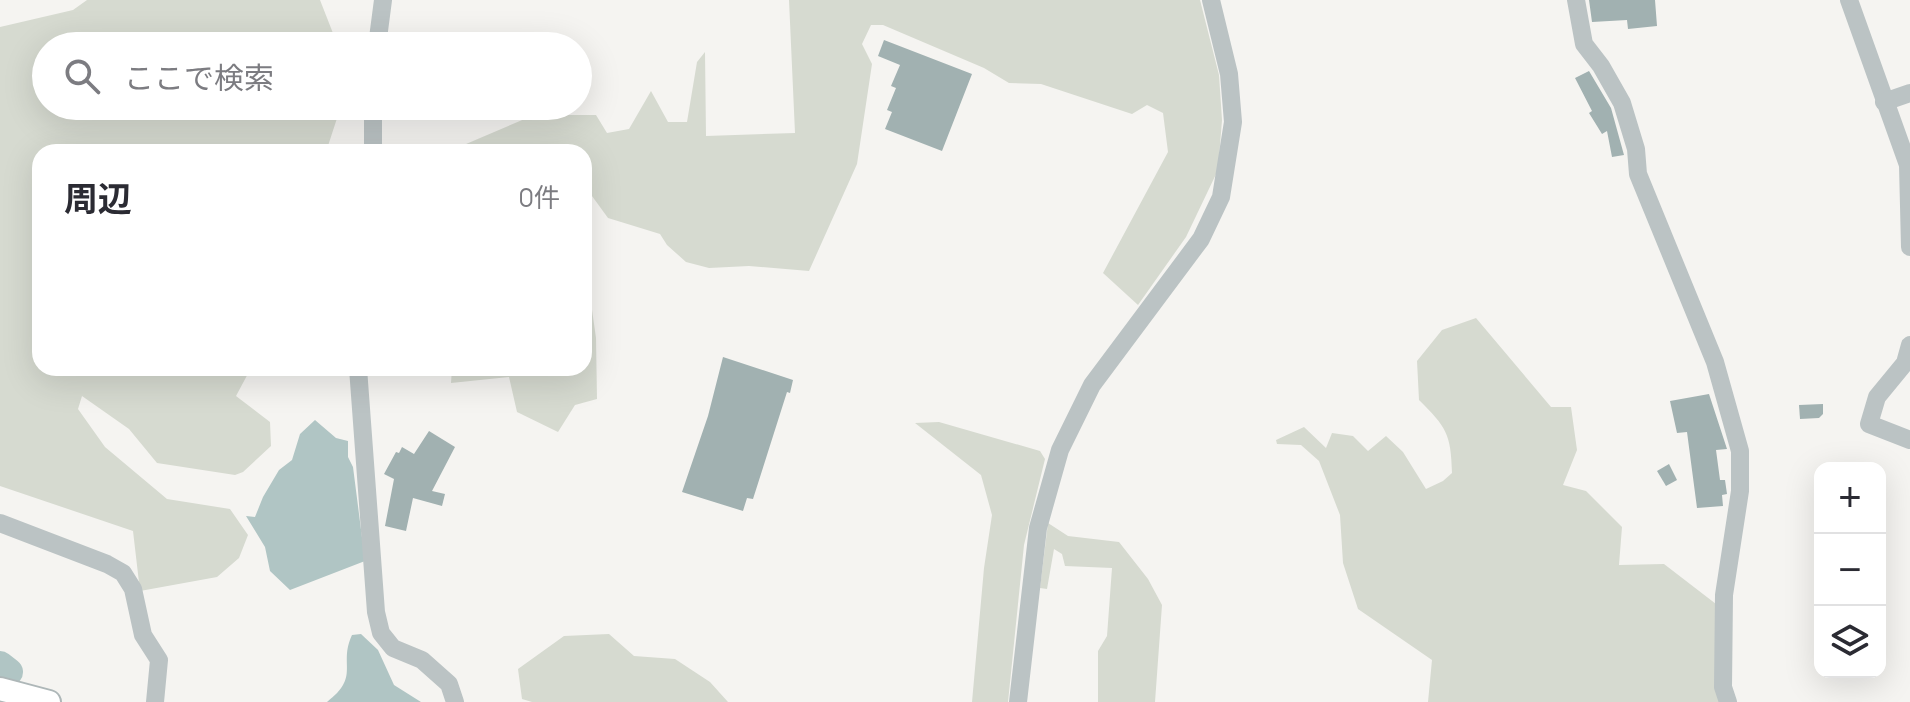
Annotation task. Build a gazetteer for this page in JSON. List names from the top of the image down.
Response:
{
  "page": {
    "search": "ここで検索",
    "heading": ["周辺", "0件"],
    "map_buttons": ["+", "−"]
  }
}
